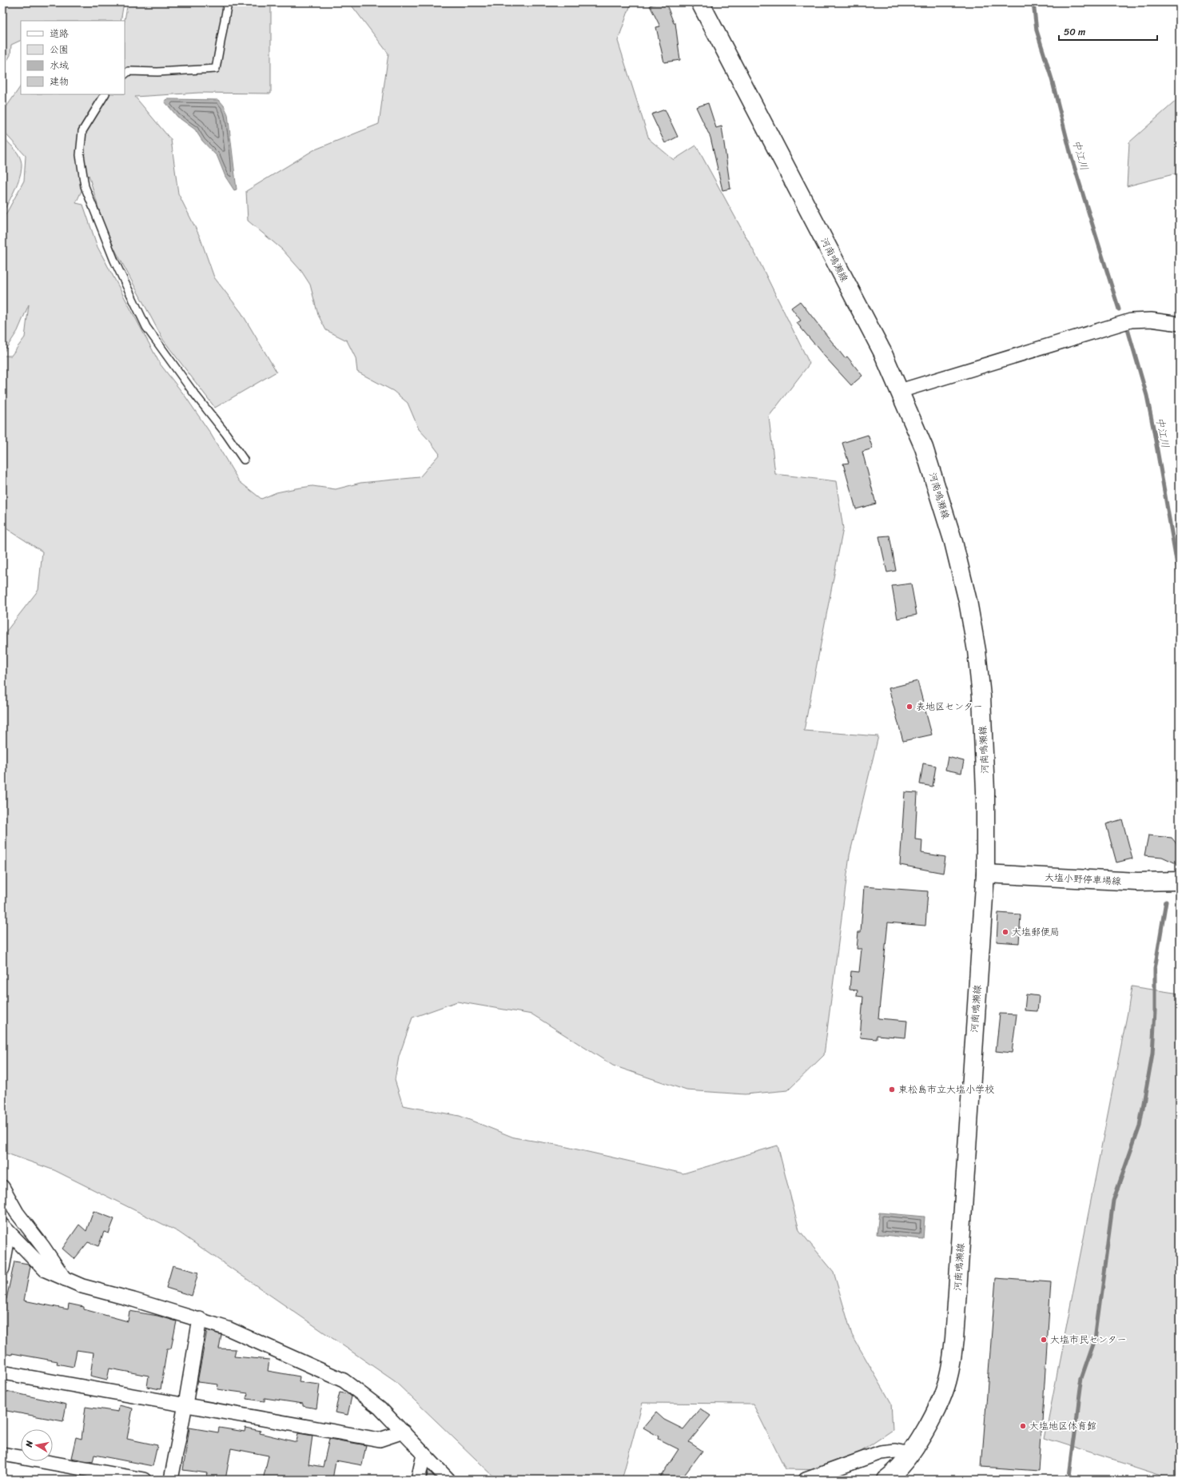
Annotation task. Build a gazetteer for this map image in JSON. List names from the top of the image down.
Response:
{
  "streets": {
    "main road": ["河南鳴瀬線", "大塩小野停車場線"]
  },
  "crossings": [
    ["河南鳴瀬線", "大塩小野停車場線"]
  ],
  "water": ["中江川"],
  "places": [
    "表地区センター",
    "大塩郵便局",
    "東松島市立大塩小学校",
    "大塩市民センター",
    "大塩地区体育館"
  ],
  "legend": [
    "道路",
    "公園",
    "水域",
    "建物"
  ],
  "scale_bar": "50 m",
  "north": "left"
}
